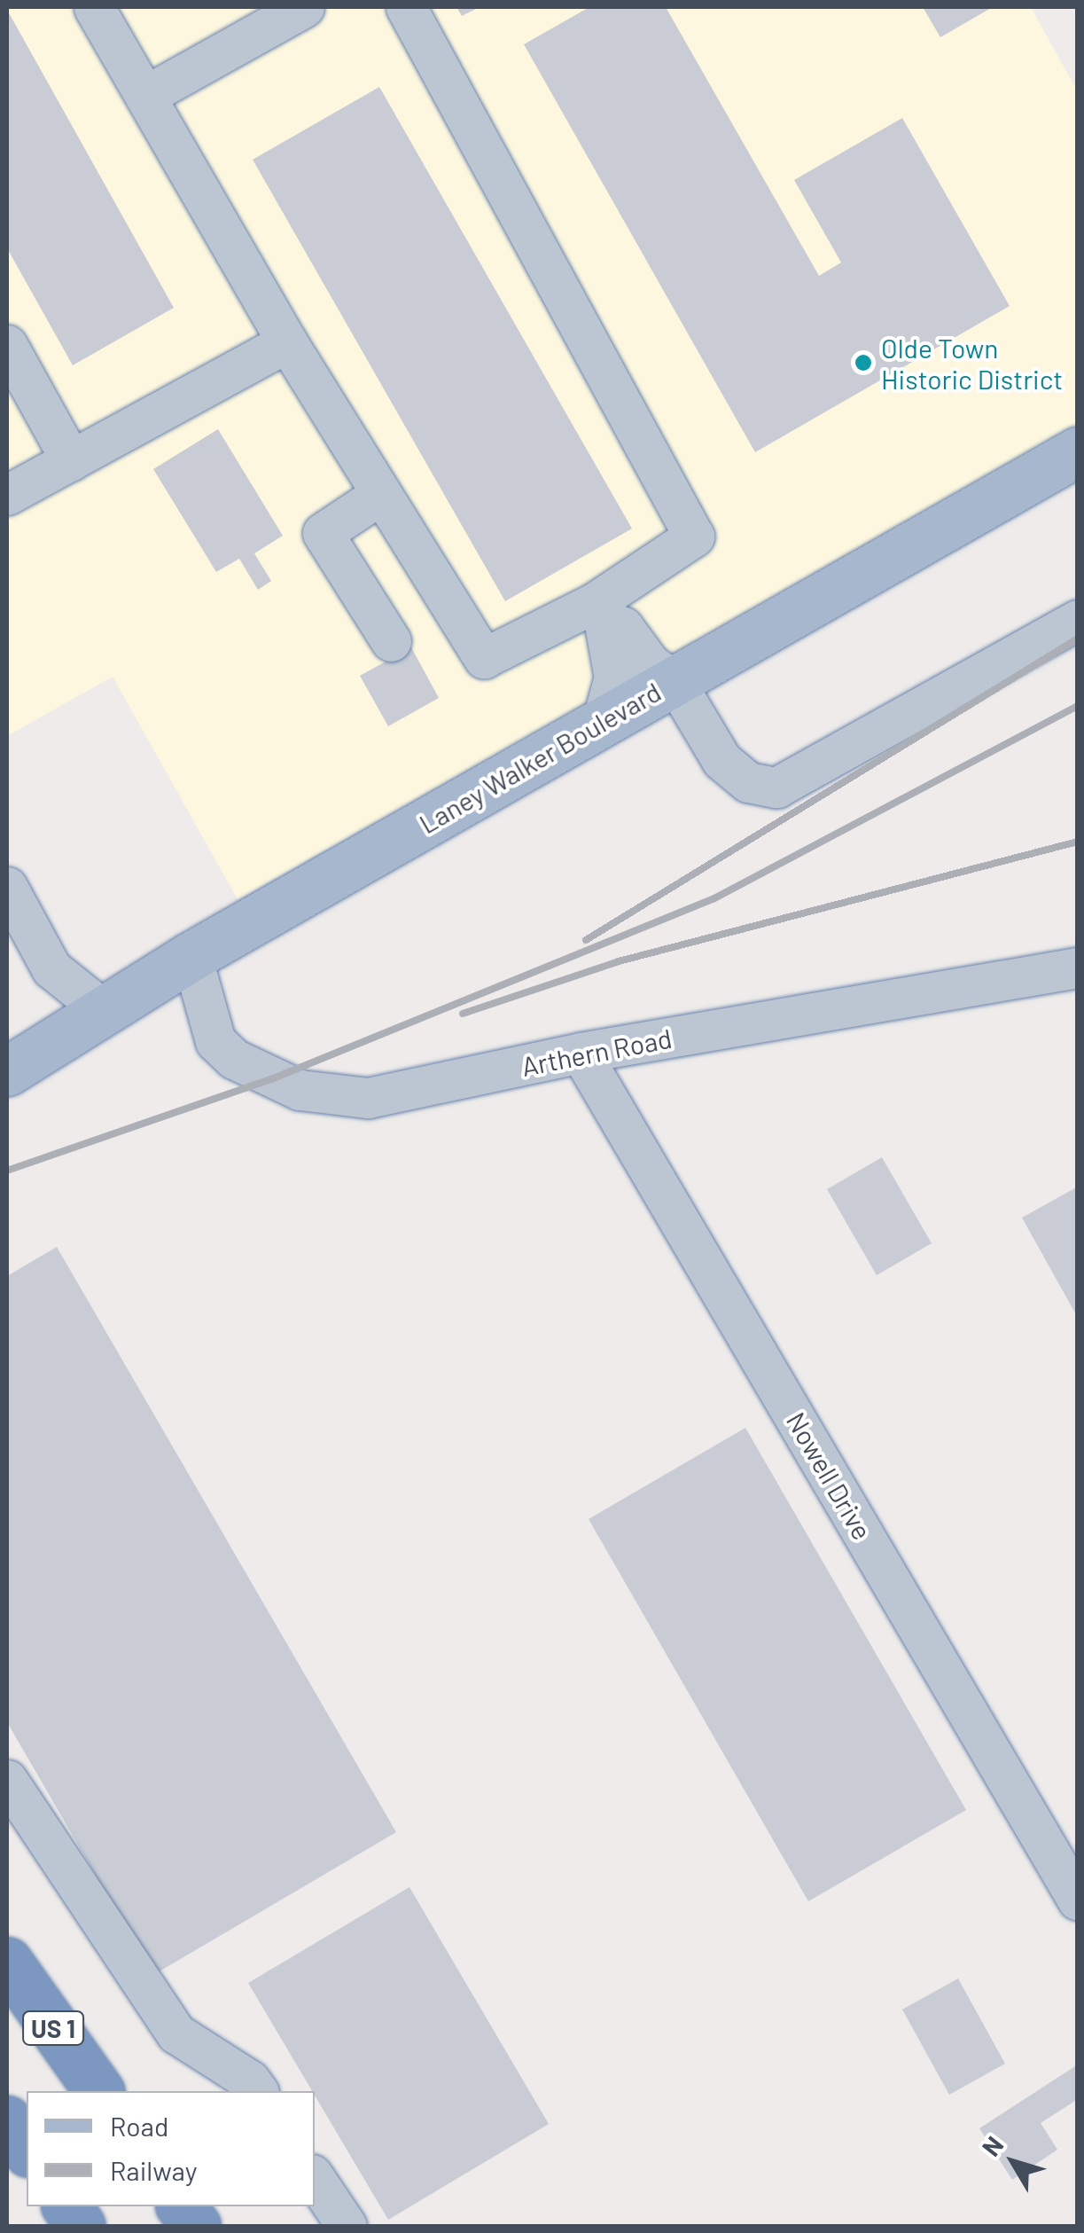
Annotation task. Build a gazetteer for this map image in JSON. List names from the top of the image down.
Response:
{
  "streets": {
    "highway": ["US 1"],
    "main road": ["Laney Walker Boulevard"],
    "street": ["Arthern Road", "Nowell Drive"]
  },
  "crossings": [
    ["Laney Walker Boulevard", "Arthern Road"],
    ["Arthern Road", "Nowell Drive"]
  ],
  "places": ["Olde Town Historic District"],
  "legend": ["Road", "Railway"],
  "north": "top left"
}
